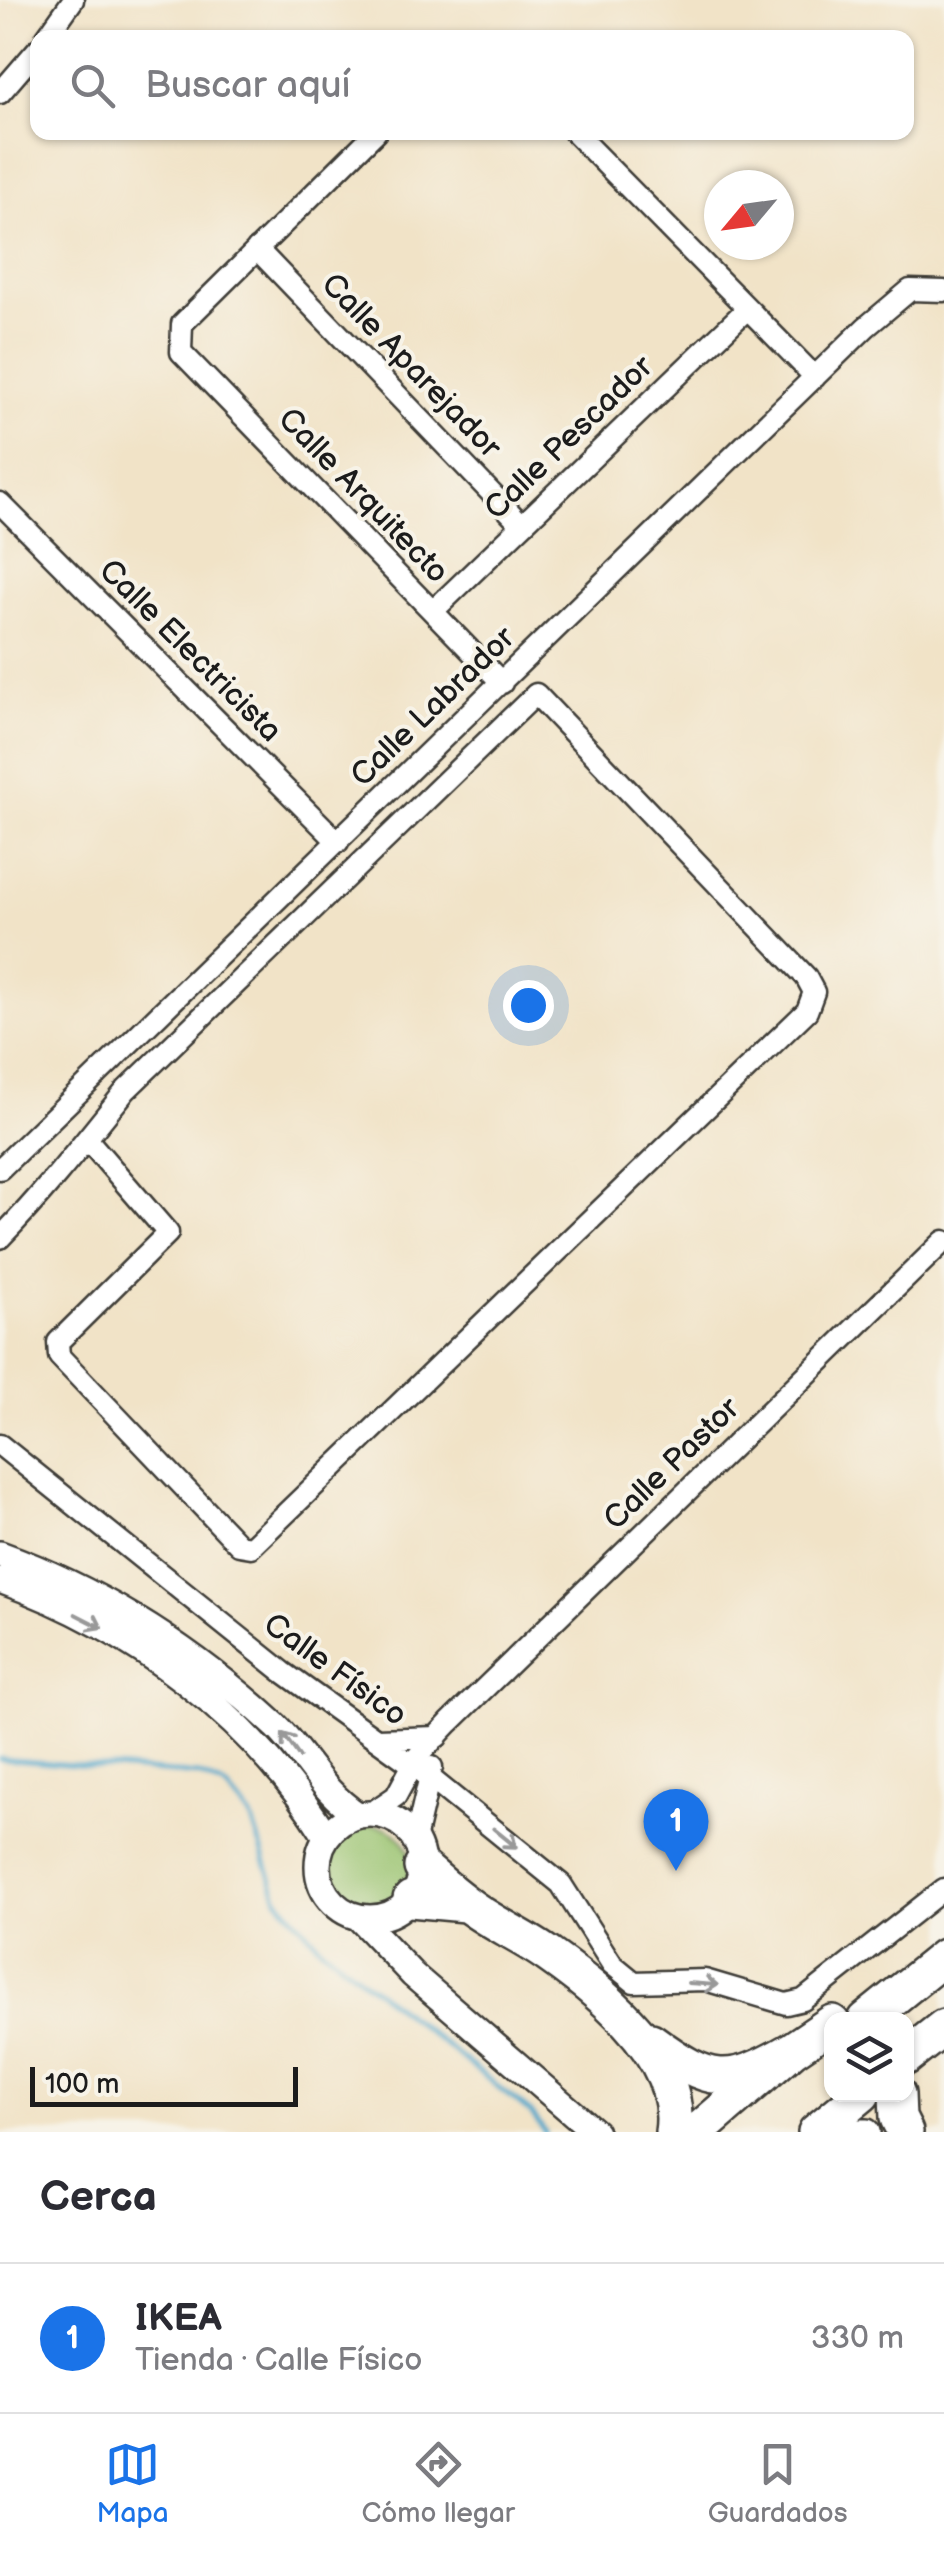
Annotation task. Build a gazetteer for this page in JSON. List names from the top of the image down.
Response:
{
  "streets": {
    "street": [
      "Calle Aparejador",
      "Calle Pescador",
      "Calle Arquitecto",
      "Calle Electricista",
      "Calle Labrador",
      "Calle Pastor",
      "Calle Físico"
    ]
  },
  "crossings": [
    ["Calle Aparejador", "Calle Pescador"],
    ["Calle Aparejador", "Calle Arquitecto"],
    ["Calle Pescador", "Calle Arquitecto"],
    ["Calle Arquitecto", "Calle Labrador"],
    ["Calle Electricista", "Calle Labrador"],
    ["Calle Pastor", "Calle Físico"]
  ],
  "one_way": ["Calle Físico"],
  "scale_bar": "100 m",
  "north": "bottom left",
  "page": {
    "search": "Buscar aquí",
    "pins": "1",
    "scale": "100 m",
    "heading": "Cerca",
    "list": [
      {
        "mark": "1",
        "name": "IKEA",
        "note": "Tienda · Calle Físico",
        "value": "330 m"
      }
    ],
    "nav": ["Mapa", "Cómo llegar", "Guardados"]
  }
}
